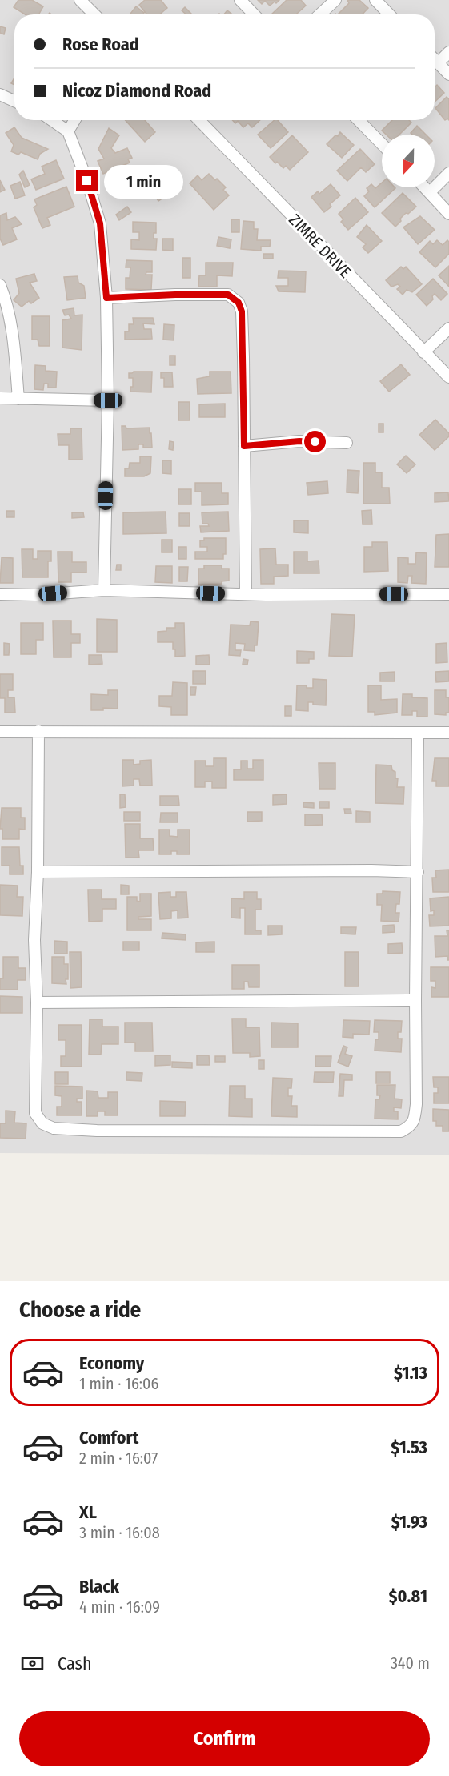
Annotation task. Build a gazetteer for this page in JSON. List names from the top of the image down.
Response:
{
  "streets": {
    "street": ["ZIMRE DRIVE"]
  },
  "north": "bottom",
  "page": {
    "banner": ["Rose Road", "Nicoz Diamond Road"],
    "bubble": "1 min",
    "heading": "Choose a ride",
    "list": [
      {
        "name": "Economy",
        "note": "1 min · 16:06",
        "value": "$1.13"
      },
      {
        "name": "Comfort",
        "note": "2 min · 16:07",
        "value": "$1.53"
      },
      {
        "name": "XL",
        "note": "3 min · 16:08",
        "value": "$1.93"
      },
      {
        "name": "Black",
        "note": "4 min · 16:09",
        "value": "$0.81"
      }
    ],
    "pay": ["Cash", "340 m"],
    "buttons": "Confirm"
  }
}
